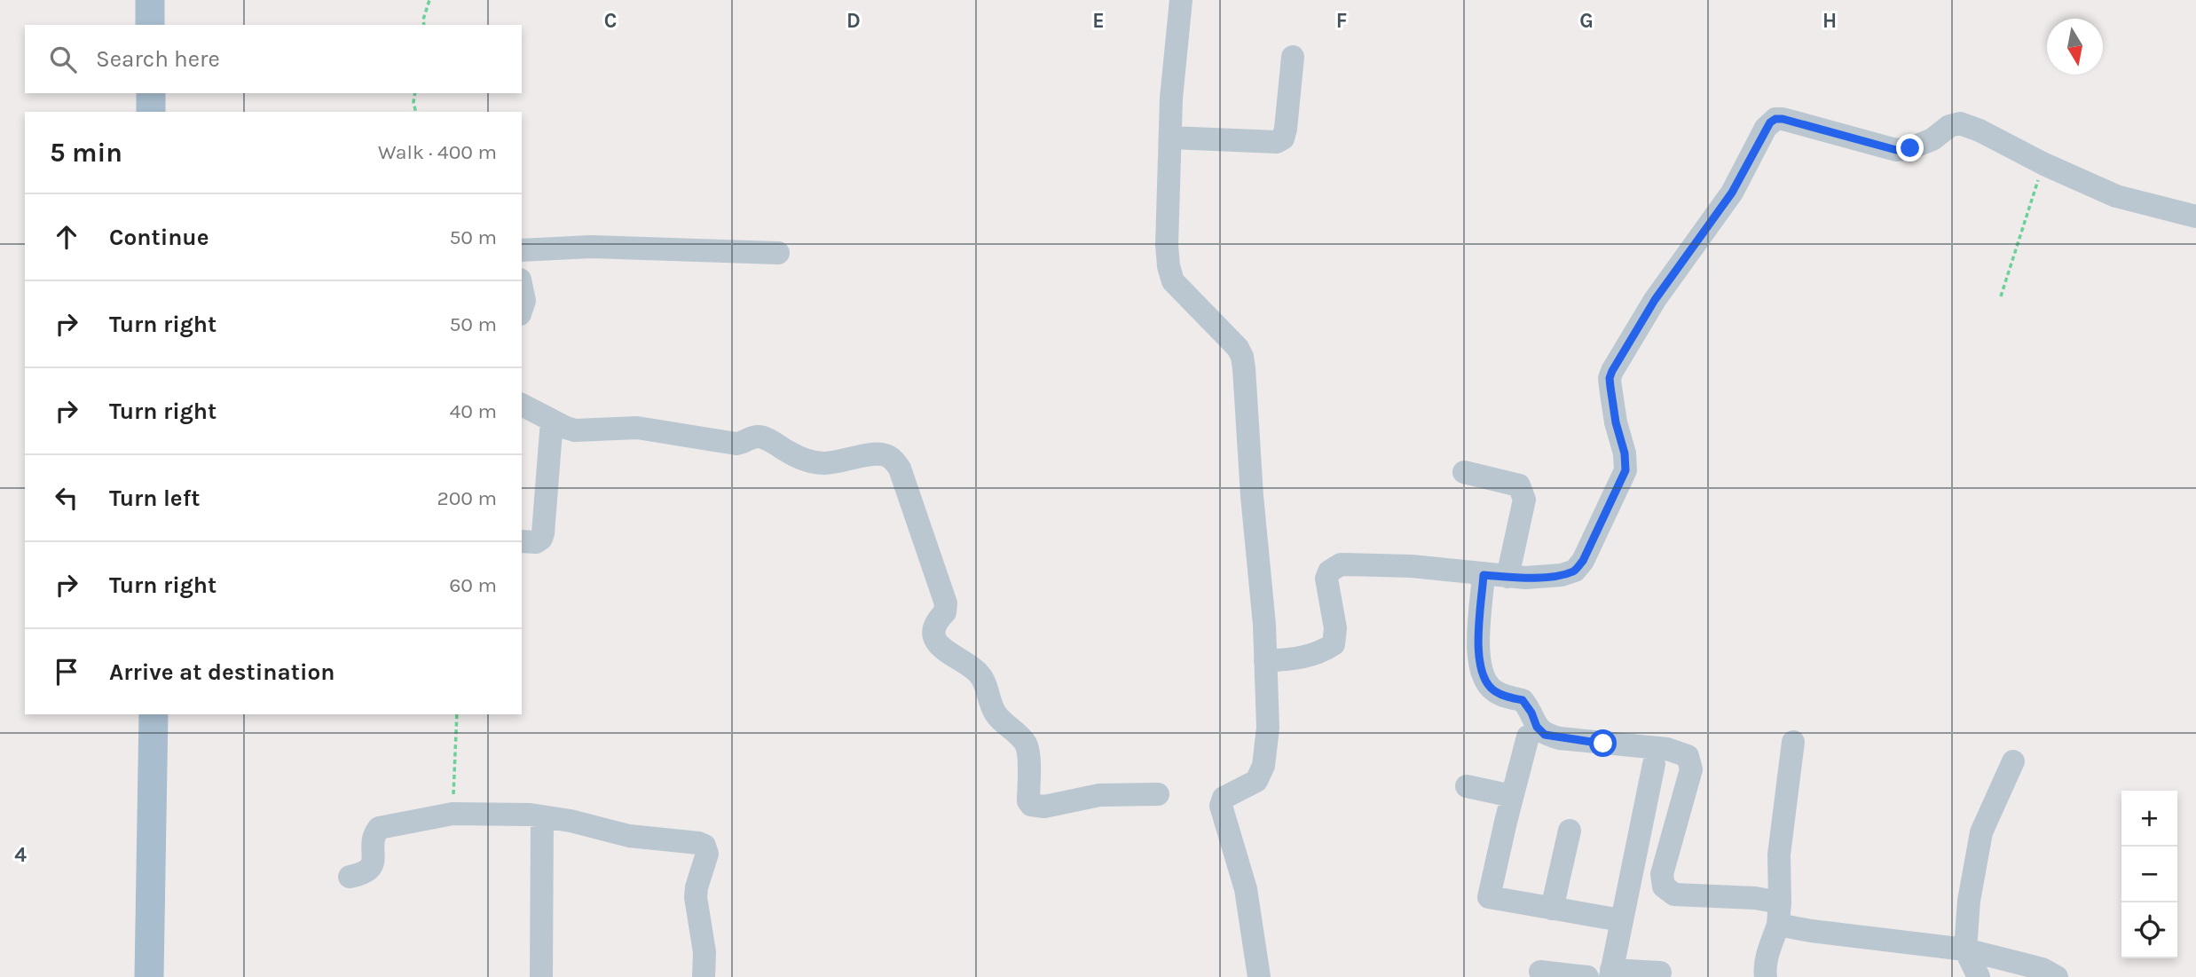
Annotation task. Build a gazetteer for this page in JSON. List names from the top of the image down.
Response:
{
  "north": "bottom",
  "page": {
    "search": "Search here",
    "heading": ["5 min", "Walk · 400 m"],
    "list": [
      ["Continue", "50 m"],
      ["Turn right", "50 m"],
      ["Turn right", "40 m"],
      ["Turn left", "200 m"],
      ["Turn right", "60 m"],
      "Arrive at destination"
    ],
    "map_buttons": ["+", "−"]
  },
  "grid": {
    "columns": [
      "C",
      "D",
      "E",
      "F",
      "G",
      "H"
    ],
    "rows": ["4"]
  }
}
